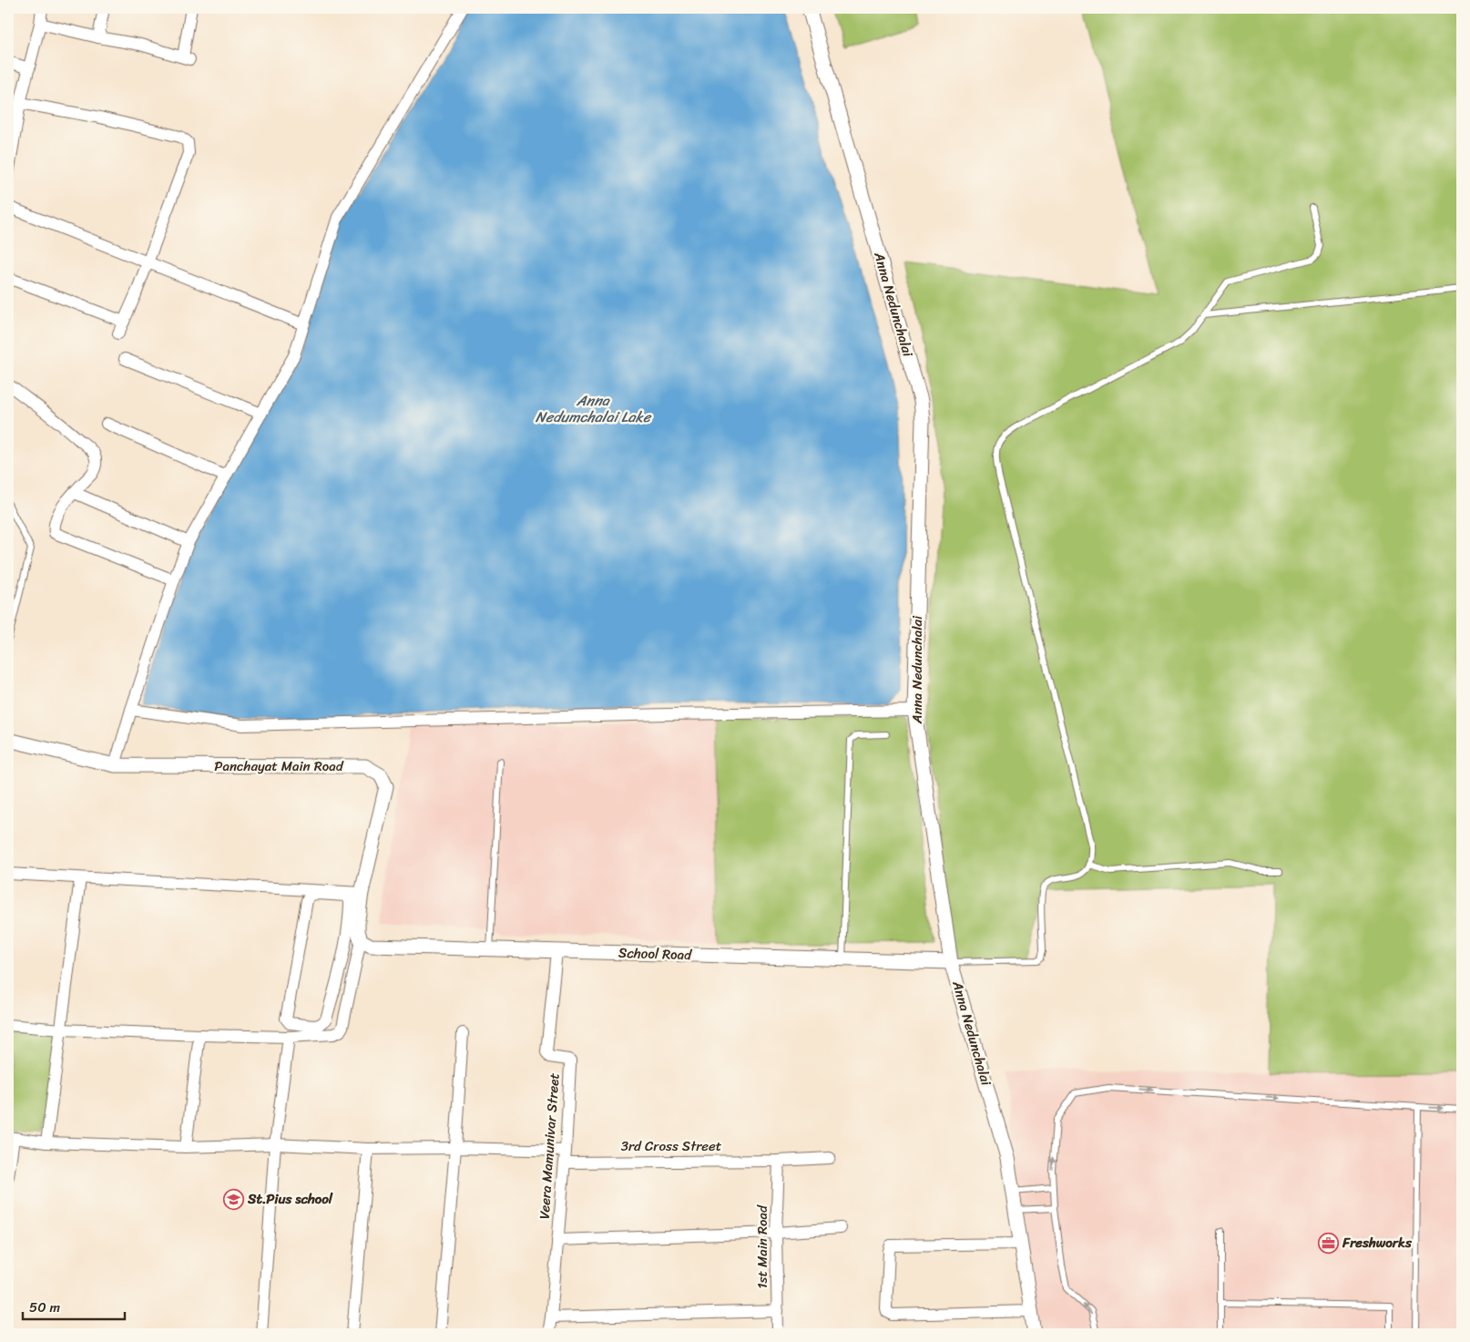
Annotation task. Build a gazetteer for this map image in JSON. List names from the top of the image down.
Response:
{
  "streets": {
    "street": [
      "Anna Nedunchalai",
      "Panchayat Main Road",
      "School Road",
      "Veera Mamunivar Street",
      "3rd Cross Street",
      "1st Main Road"
    ]
  },
  "crossings": [
    ["Anna Nedunchalai", "School Road"],
    ["Panchayat Main Road", "School Road"],
    ["School Road", "Veera Mamunivar Street"],
    ["Veera Mamunivar Street", "3rd Cross Street"],
    ["3rd Cross Street", "1st Main Road"]
  ],
  "water": ["Anna Nedumchalai Lake"],
  "places": {
    "school or university": ["St.Pius school"],
    "office": ["Freshworks"]
  },
  "scale_bar": "50 m"
}
